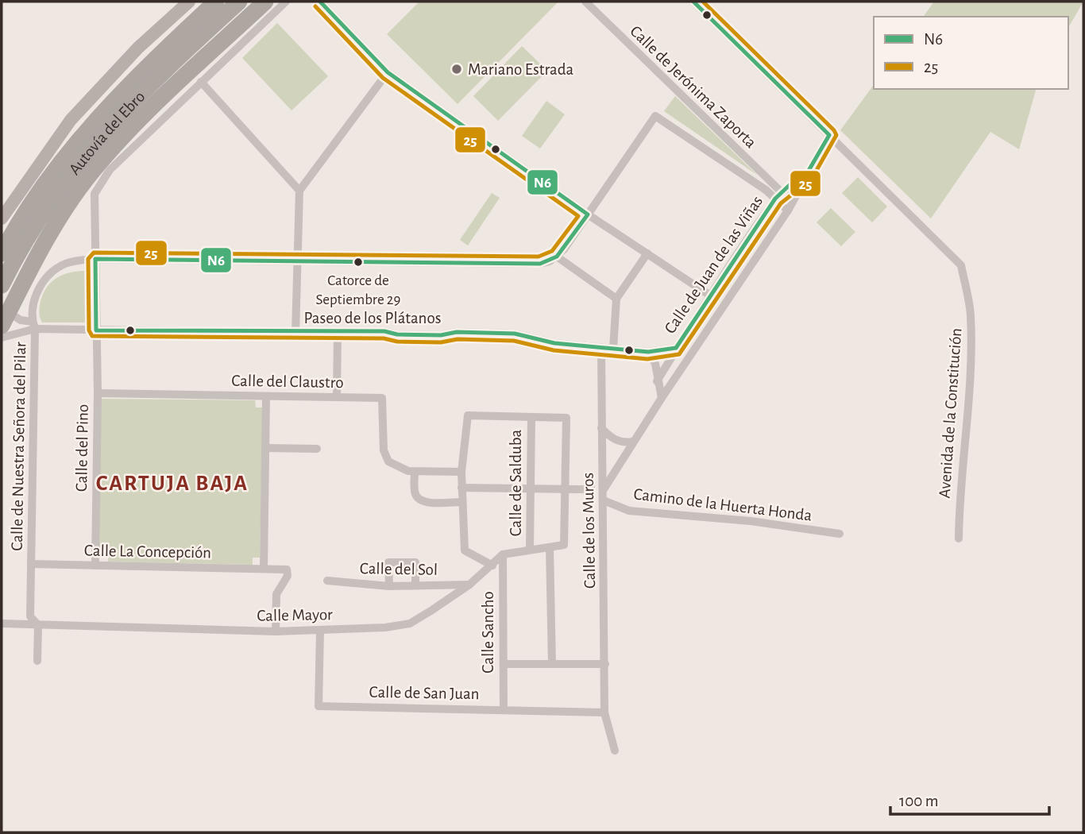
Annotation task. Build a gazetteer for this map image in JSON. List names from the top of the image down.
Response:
{
  "streets": {
    "highway": ["Autovía del Ebro"],
    "street": [
      "Calle de Jerónima Zaporta",
      "Calle de Juan de las Viñas",
      "Paseo de los Plátanos",
      "Calle del Claustro",
      "Avenida de la Constitución",
      "Calle de Nuestra Señora del Pilar",
      "Calle del Pino",
      "Calle de Salduba",
      "Camino de la Huerta Honda",
      "Calle de los Muros",
      "Calle La Concepción",
      "Calle del Sol",
      "Calle Mayor",
      "Calle Sancho",
      "Calle de San Juan"
    ]
  },
  "crossings": [
    ["Calle de Jerónima Zaporta", "Calle de Juan de las Viñas"],
    ["Calle de Juan de las Viñas", "Paseo de los Plátanos"],
    ["Calle de Juan de las Viñas", "Avenida de la Constitución"],
    ["Calle de Juan de las Viñas", "Calle de los Muros"],
    ["Paseo de los Plátanos", "Calle de Nuestra Señora del Pilar"],
    ["Paseo de los Plátanos", "Calle del Pino"],
    ["Paseo de los Plátanos", "Calle de los Muros"],
    ["Calle del Claustro", "Calle del Pino"],
    ["Calle de Nuestra Señora del Pilar", "Calle del Pino"],
    ["Calle de Nuestra Señora del Pilar", "Calle La Concepción"],
    ["Calle de Nuestra Señora del Pilar", "Calle Mayor"],
    ["Calle del Pino", "Calle La Concepción"],
    ["Camino de la Huerta Honda", "Calle de los Muros"],
    ["Calle de los Muros", "Calle de San Juan"],
    ["Calle La Concepción", "Calle Mayor"],
    ["Calle del Sol", "Calle Mayor"],
    ["Calle Mayor", "Calle Sancho"],
    ["Calle Mayor", "Calle de San Juan"],
    ["Calle Sancho", "Calle de San Juan"]
  ],
  "districts": ["CARTUJA BAJA"],
  "places": ["Mariano Estrada", "Catorce de Septiembre 29"],
  "lines": ["transit line N6", "transit line 25"],
  "legend": ["N6", "25"],
  "scale_bar": "100 m"
}
